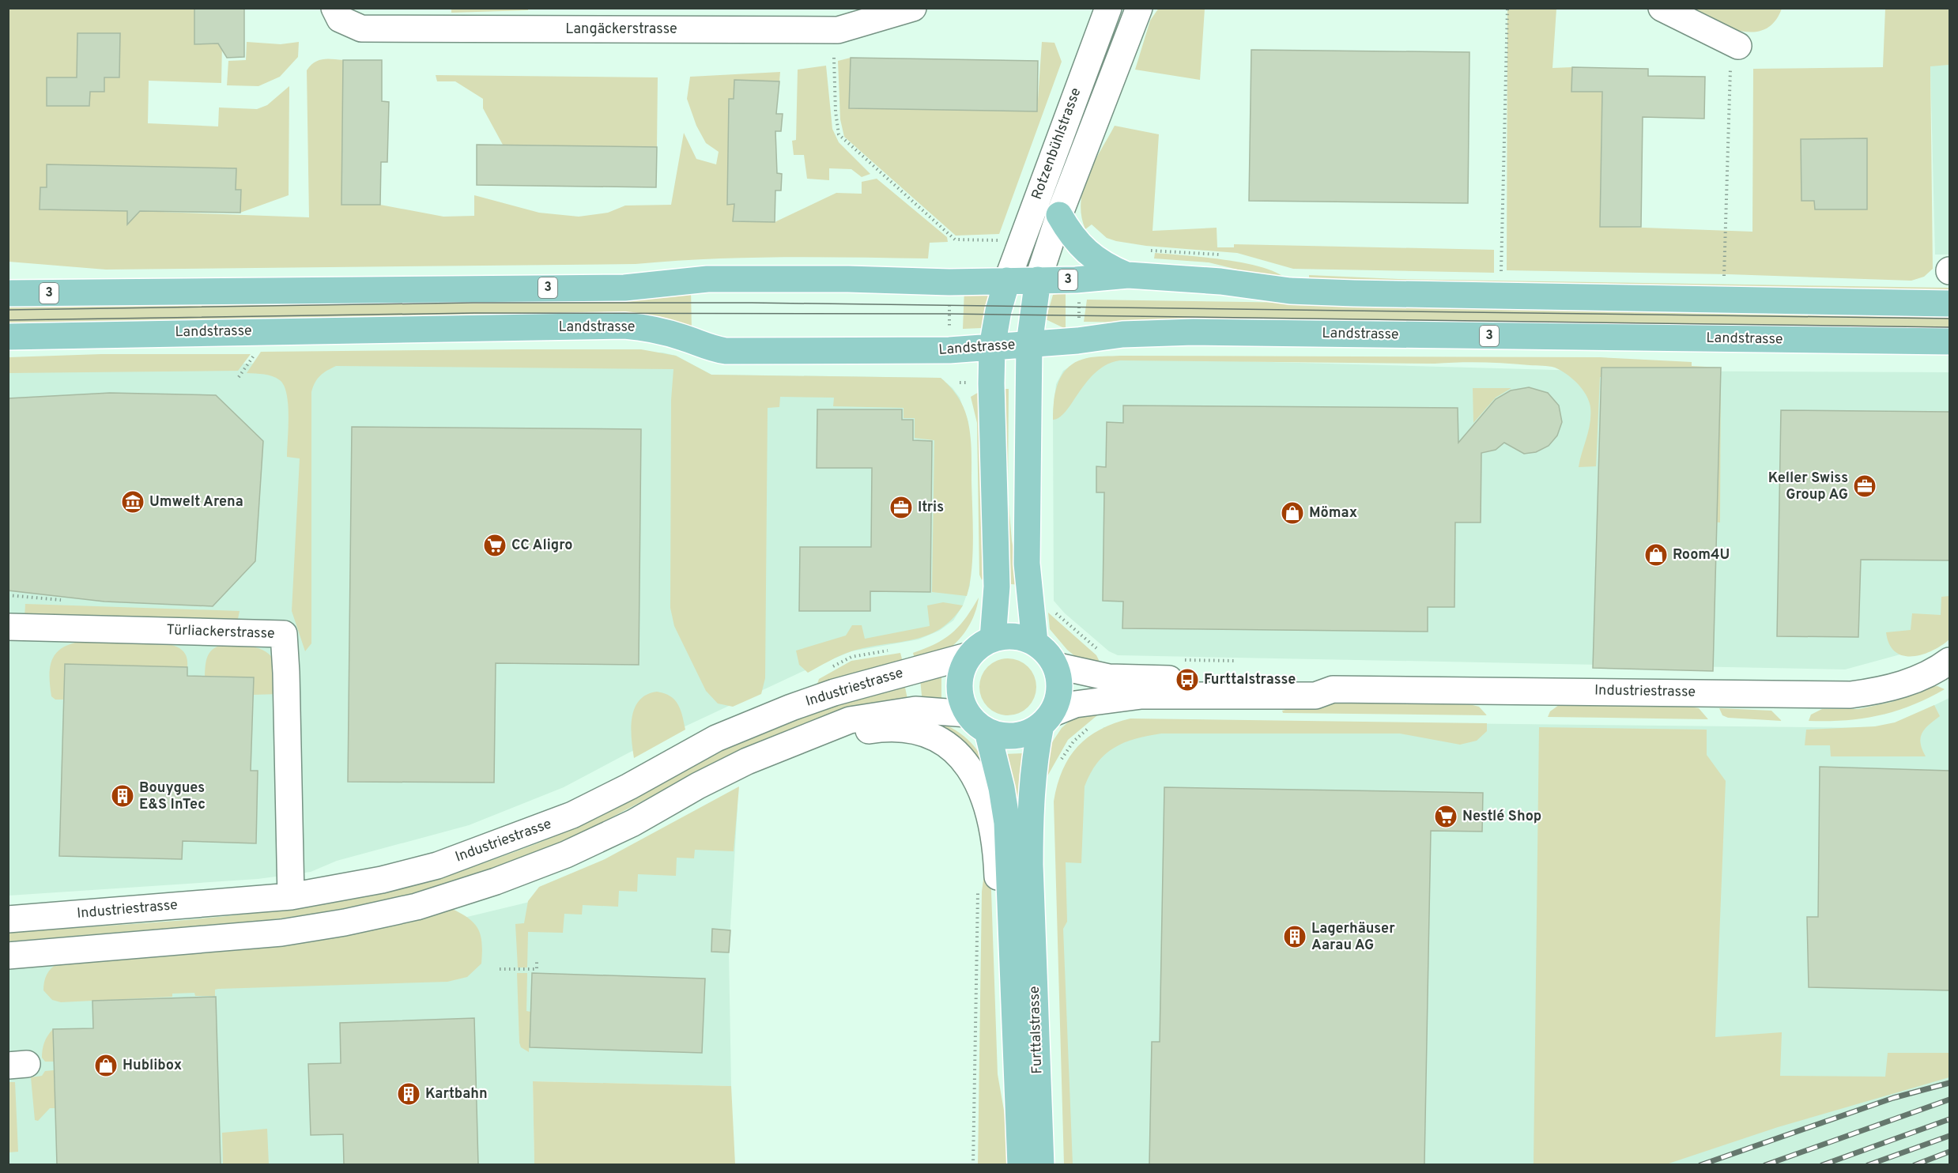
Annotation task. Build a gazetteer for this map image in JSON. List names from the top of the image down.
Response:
{
  "streets": {
    "main road": ["3", "Landstrasse", "Furttalstrasse"],
    "street": [
      "Langäckerstrasse",
      "Rotzenbühlstrasse",
      "Türliackerstrasse",
      "Industriestrasse"
    ]
  },
  "crossings": [
    ["Rotzenbühlstrasse", "3"],
    ["Türliackerstrasse", "Industriestrasse"],
    ["Industriestrasse", "Furttalstrasse"]
  ],
  "places": {
    "office": ["Keller Swiss Group AG", "Itris"],
    "museum": ["Umwelt Arena"],
    "shop": ["Mömax", "Room4U", "Hublibox"],
    "supermarket": ["CC Aligro", "Nestlé Shop"],
    "bus stop": ["Furttalstrasse"],
    "building": ["Bouygues E&S InTec", "Lagerhäuser Aarau AG", "Kartbahn"]
  }
}
